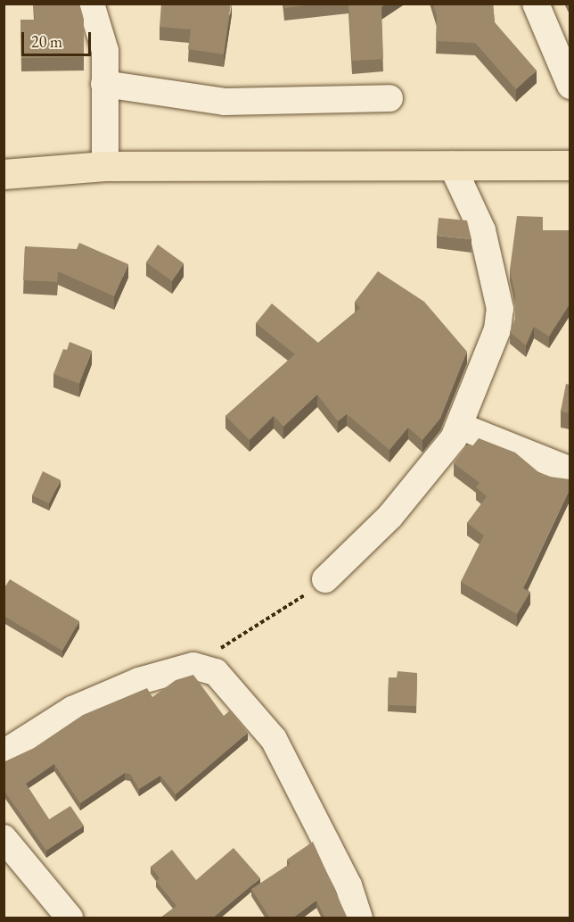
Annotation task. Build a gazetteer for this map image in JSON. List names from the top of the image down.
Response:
{
  "scale_bar": "20 m"
}
